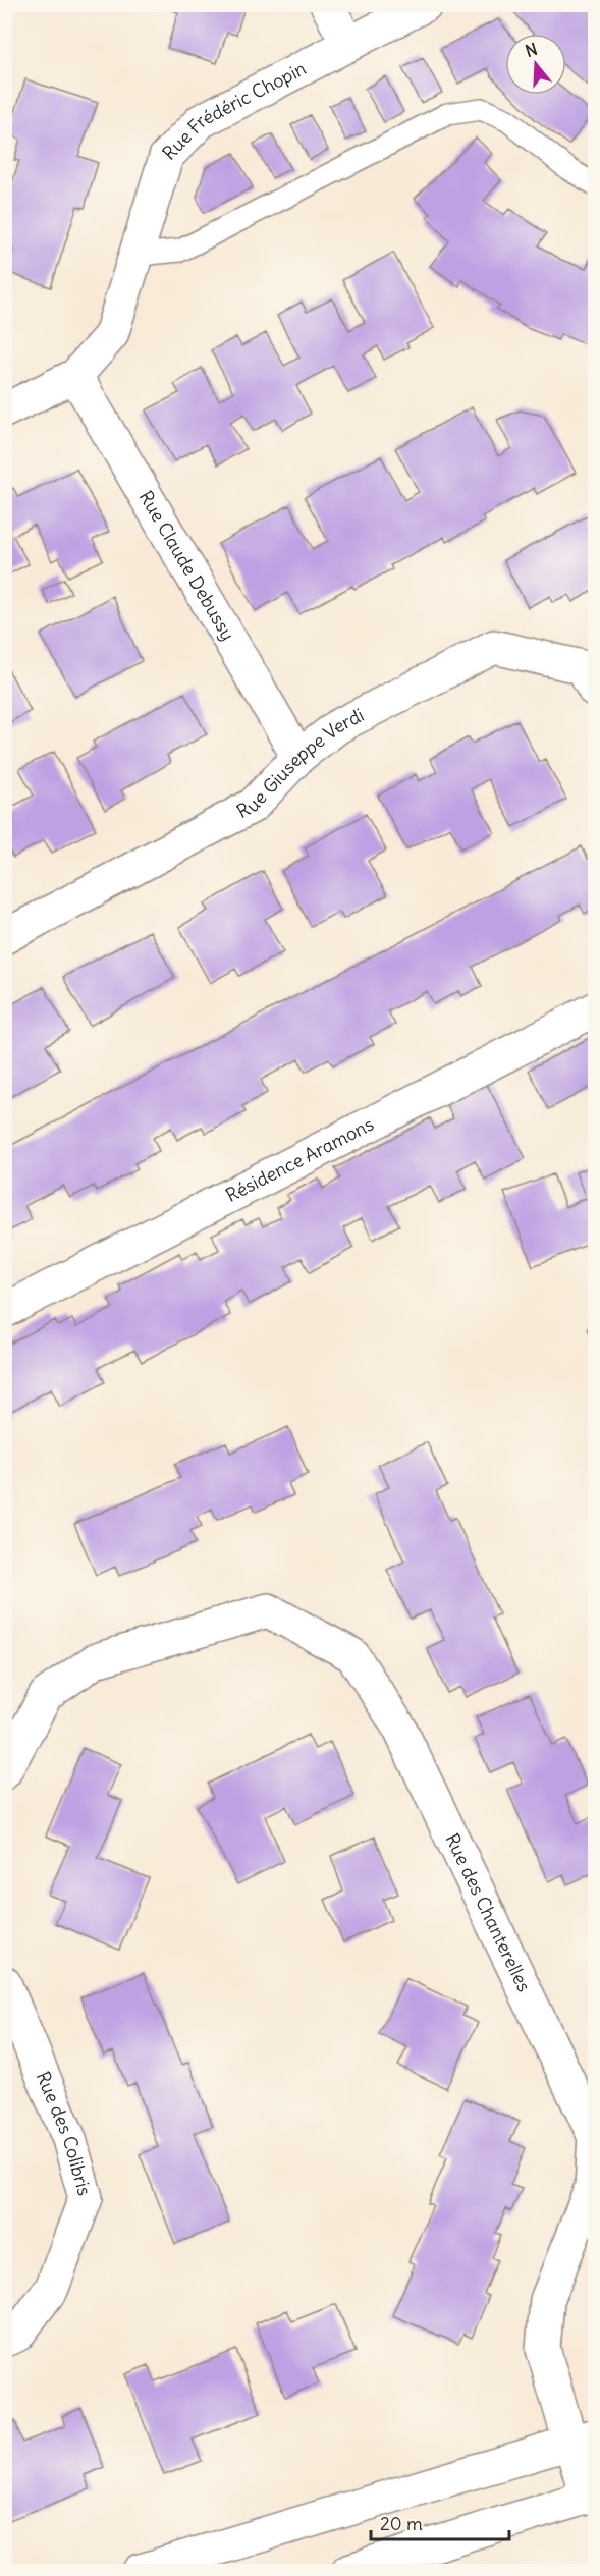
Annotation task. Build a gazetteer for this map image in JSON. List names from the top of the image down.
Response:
{
  "streets": {
    "street": [
      "Rue Frédéric Chopin",
      "Rue Claude Debussy",
      "Rue Giuseppe Verdi",
      "Résidence Aramons",
      "Rue des Chanterelles",
      "Rue des Colibris"
    ]
  },
  "crossings": [
    ["Rue Frédéric Chopin", "Rue Claude Debussy"],
    ["Rue Claude Debussy", "Rue Giuseppe Verdi"]
  ],
  "scale_bar": "20 m",
  "north": "top"
}
